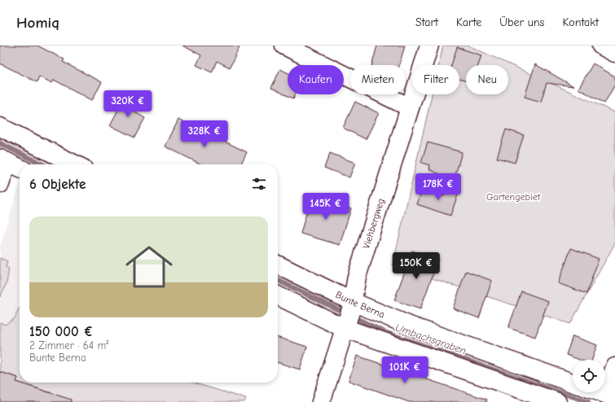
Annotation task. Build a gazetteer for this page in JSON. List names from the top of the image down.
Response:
{
  "streets": {
    "street": ["Viehbergweg", "Bunte Berna"]
  },
  "crossings": [
    ["Viehbergweg", "Bunte Berna"]
  ],
  "water": ["Umbachsgraben"],
  "parks": ["Gartengebiet"],
  "page": {
    "header": "Homiq",
    "nav": [
      "Start",
      "Karte",
      "Über uns",
      "Kontakt"
    ],
    "chip": [
      "Kaufen",
      "Mieten",
      "Filter",
      "Neu"
    ],
    "price": [
      "320K €",
      "328K €",
      "178K €",
      "145K €",
      "150K €",
      "101K €"
    ],
    "heading": "6 Objekte",
    "list": [
      {
        "name": "150 000 €",
        "note": "2 Zimmer · 64 m² · Bunte Berna"
      }
    ]
  }
}
